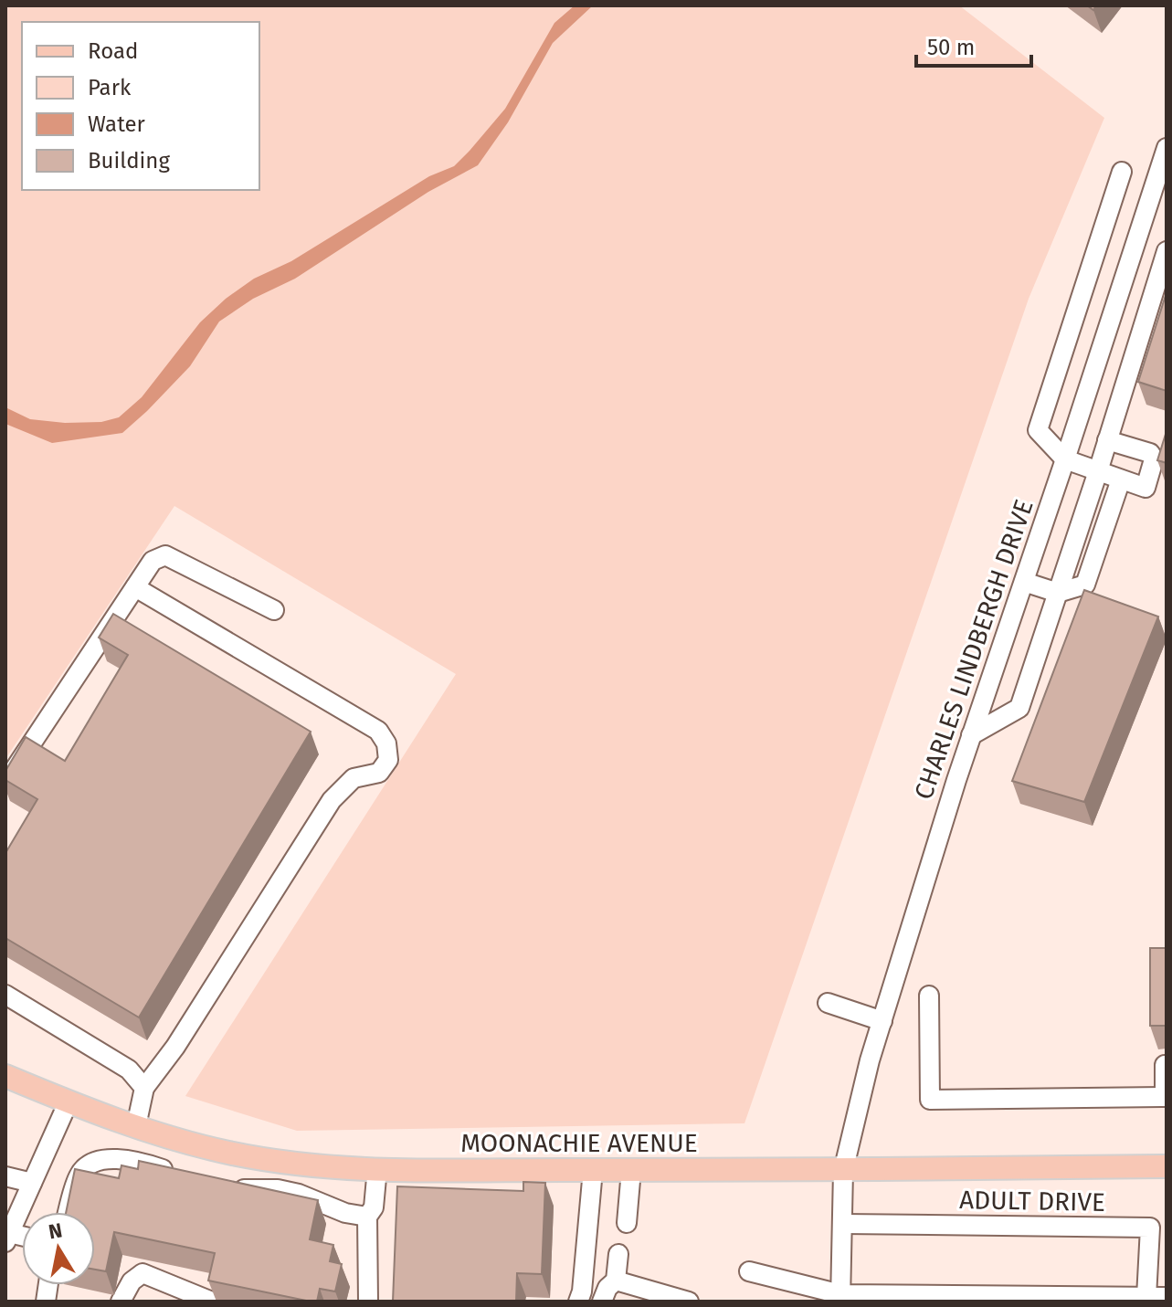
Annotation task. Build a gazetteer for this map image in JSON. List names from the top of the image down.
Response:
{
  "streets": {
    "main road": ["MOONACHIE AVENUE"],
    "street": ["CHARLES LINDBERGH DRIVE", "ADULT DRIVE"]
  },
  "crossings": [
    ["CHARLES LINDBERGH DRIVE", "MOONACHIE AVENUE"],
    ["CHARLES LINDBERGH DRIVE", "ADULT DRIVE"]
  ],
  "legend": [
    "Road",
    "Park",
    "Water",
    "Building"
  ],
  "scale_bar": "50 m",
  "north": "top"
}
